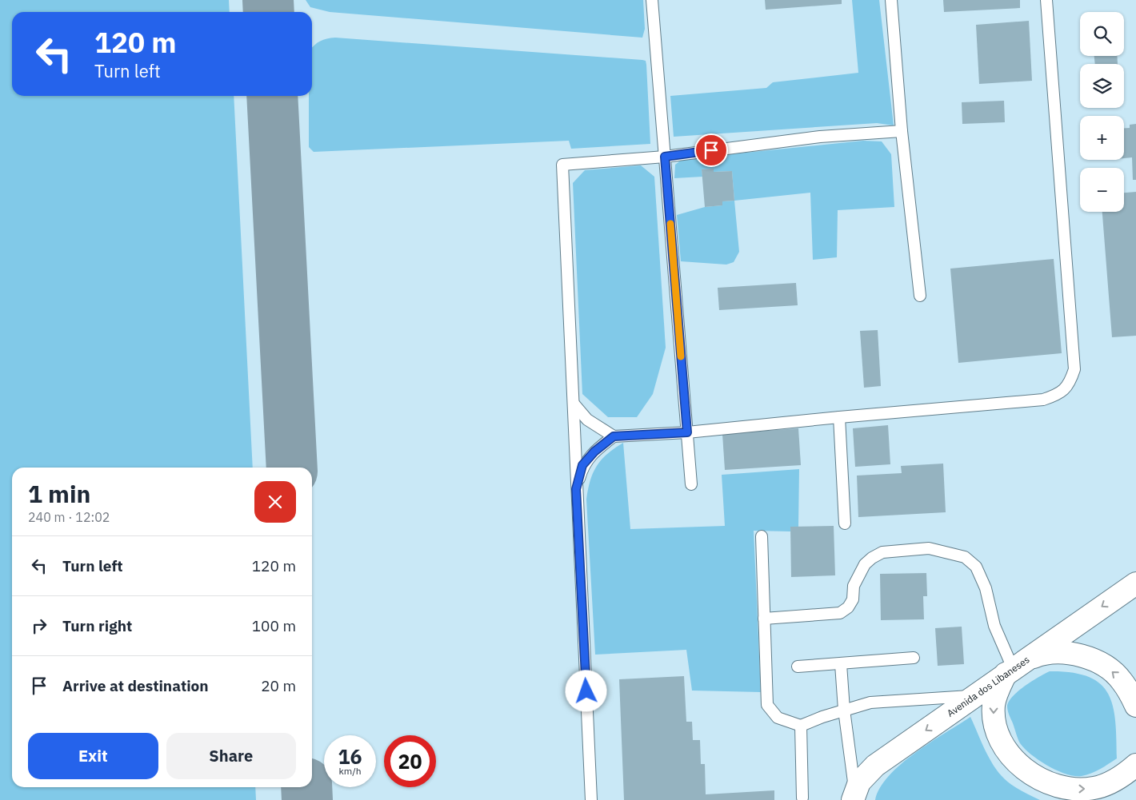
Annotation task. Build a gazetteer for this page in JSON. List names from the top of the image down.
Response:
{
  "streets": {
    "main road": ["Avenida dos Libaneses"]
  },
  "one_way": ["Avenida dos Libaneses"],
  "page": {
    "map_buttons": ["+", "−"],
    "turn": ["120 m", "Turn left"],
    "heading": ["1 min", "240 m · 12:02"],
    "list": [
      {
        "name": "Turn left",
        "value": "120 m"
      },
      {
        "name": "Turn right",
        "value": "100 m"
      },
      {
        "name": "Arrive at destination",
        "value": "20 m"
      }
    ],
    "buttons": ["Exit", "Share"],
    "speed": "16 km/h",
    "limit": "20"
  }
}
